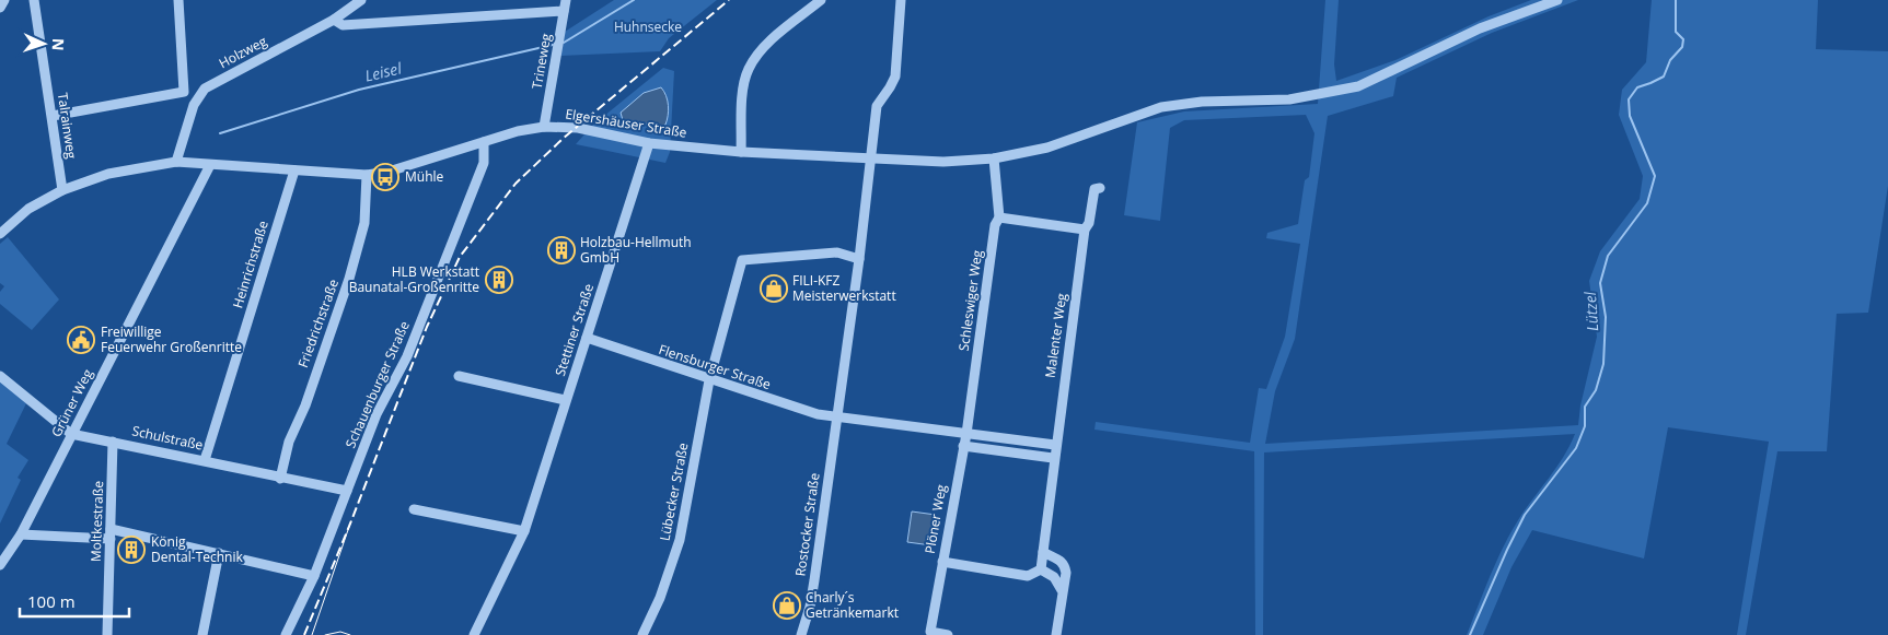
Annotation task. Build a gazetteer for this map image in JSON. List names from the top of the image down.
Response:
{
  "streets": {
    "street": [
      "Holzweg",
      "Trineweg",
      "Elgershäuser Straße",
      "Talrainweg",
      "Heinrichstraße",
      "Schleswiger Weg",
      "Friedrichstraße",
      "Stettiner Straße",
      "Malenter Weg",
      "Flensburger Straße",
      "Schauenburger Straße",
      "Grüner Weg",
      "Schulstraße",
      "Lübecker Straße",
      "Plöner Weg",
      "Moltkestraße",
      "Rostocker Straße"
    ]
  },
  "crossings": [
    ["Holzweg", "Elgershäuser Straße"],
    ["Trineweg", "Elgershäuser Straße"],
    ["Elgershäuser Straße", "Talrainweg"],
    ["Elgershäuser Straße", "Heinrichstraße"],
    ["Elgershäuser Straße", "Schleswiger Weg"],
    ["Elgershäuser Straße", "Friedrichstraße"],
    ["Elgershäuser Straße", "Stettiner Straße"],
    ["Elgershäuser Straße", "Schauenburger Straße"],
    ["Elgershäuser Straße", "Grüner Weg"],
    ["Elgershäuser Straße", "Rostocker Straße"],
    ["Heinrichstraße", "Schulstraße"],
    ["Schleswiger Weg", "Plöner Weg"],
    ["Friedrichstraße", "Schulstraße"],
    ["Stettiner Straße", "Flensburger Straße"],
    ["Malenter Weg", "Plöner Weg"],
    ["Flensburger Straße", "Lübecker Straße"],
    ["Flensburger Straße", "Rostocker Straße"],
    ["Schauenburger Straße", "Schulstraße"],
    ["Grüner Weg", "Schulstraße"],
    ["Schulstraße", "Moltkestraße"]
  ],
  "water": ["Leisel", "Lützel"],
  "parks": ["Huhnsecke"],
  "places": {
    "bus stop": ["Mühle"],
    "building": ["Holzbau-Hellmuth GmbH", "HLB Werkstatt Baunatal-Großenritte", "König Dental-Technik"],
    "shop": ["FILI-KFZ Meisterwerkstatt", "Charly´s Getränkemarkt"],
    "public building": ["Freiwillige Feuerwehr Großenritte"]
  },
  "scale_bar": "100 m",
  "north": "right"
}
